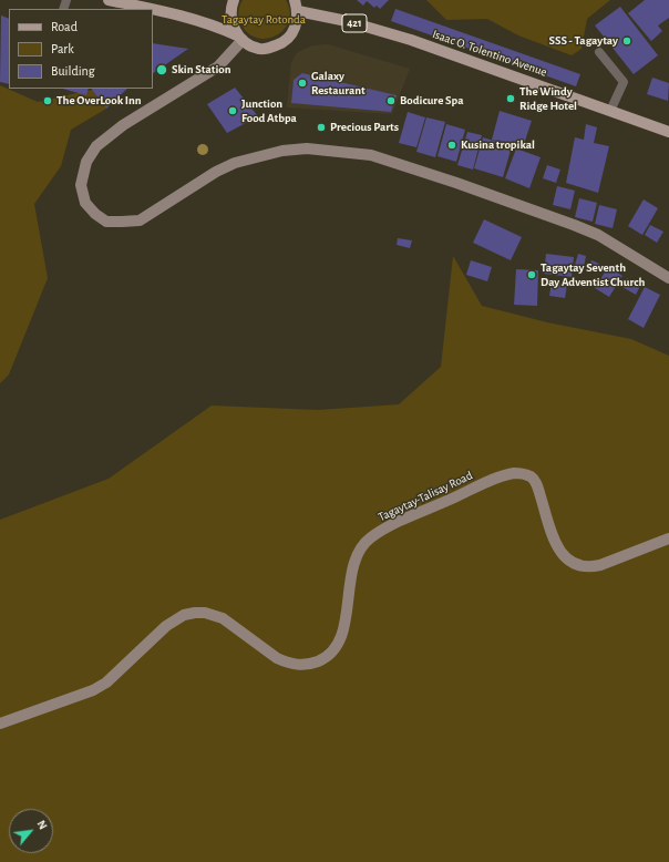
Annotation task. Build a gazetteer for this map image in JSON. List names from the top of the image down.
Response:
{
  "streets": {
    "main road": ["421", "Isaac O. Tolentino Avenue", "Tagaytay-Talisay Road"]
  },
  "parks": ["Tagaytay Rotonda"],
  "places": [
    "SSS - Tagaytay",
    "Skin Station",
    "Galaxy Restaurant",
    "The Windy Ridge Hotel",
    "The OverLook Inn",
    "Bodicure Spa",
    "Junction Food Atbpa",
    "Precious Parts",
    "Kusina tropikal",
    "Tagaytay Seventh Day Adventist Church"
  ],
  "legend": ["Road", "Park", "Building"],
  "north": "top right"
}
